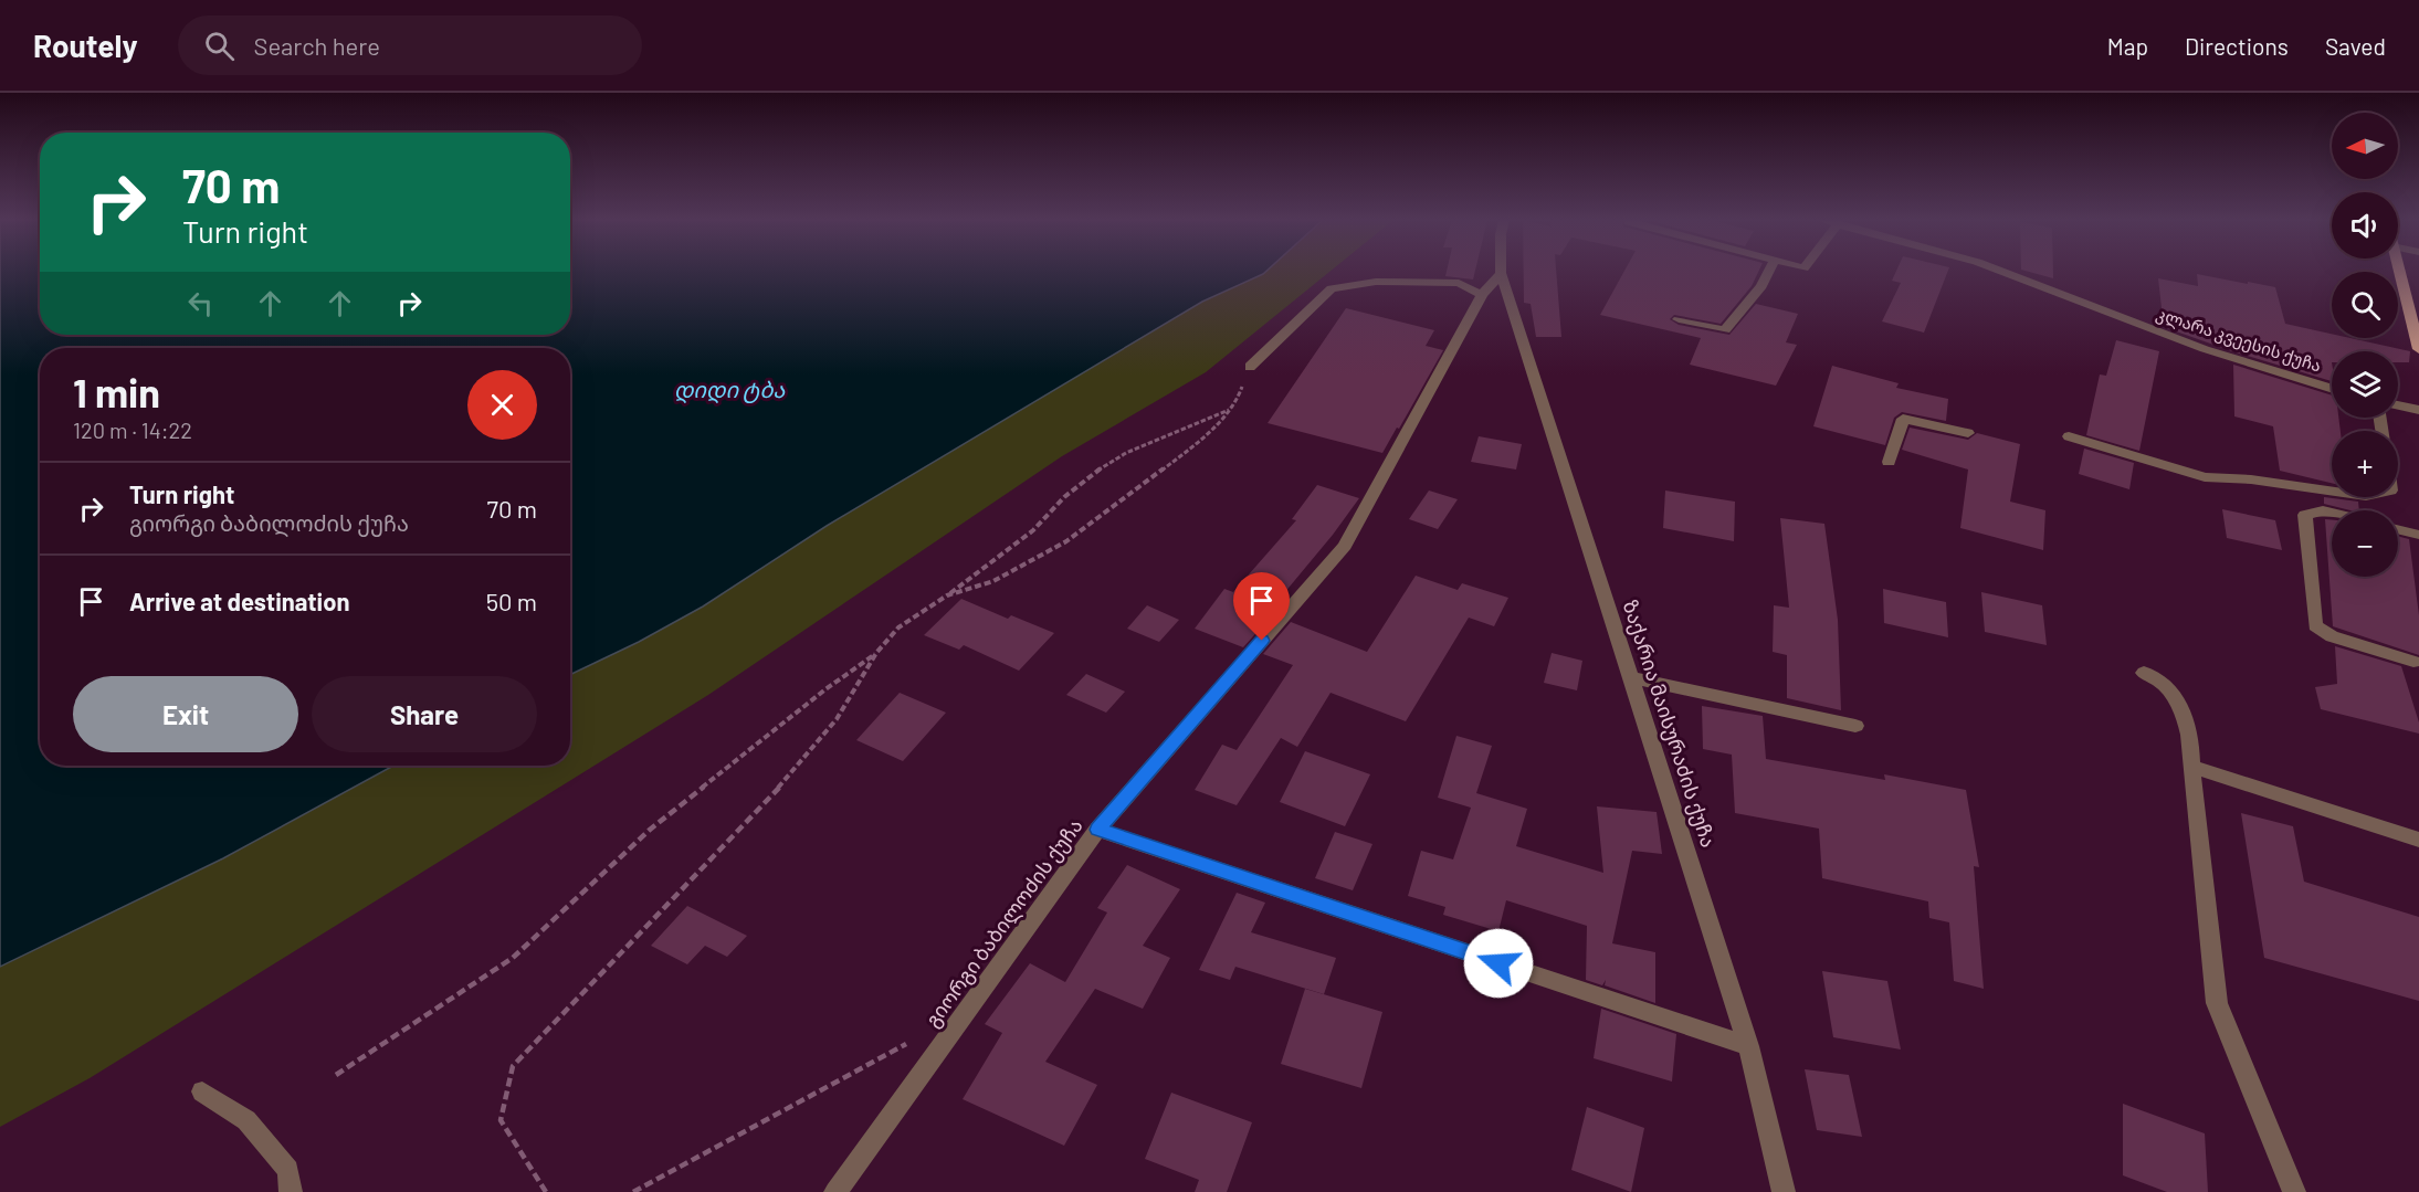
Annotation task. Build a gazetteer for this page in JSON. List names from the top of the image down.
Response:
{
  "streets": {
    "street": ["კლარა კვეესის ქუჩა", "ზაქარია მაისურაძის ქუჩა", "გიორგი ბაბილოძის ქუჩა"]
  },
  "crossings": [
    ["ზაქარია მაისურაძის ქუჩა", "გიორგი ბაბილოძის ქუჩა"]
  ],
  "water": ["დიდი ტბა"],
  "north": "left",
  "page": {
    "header": "Routely",
    "search": "Search here",
    "nav": ["Map", "Directions", "Saved"],
    "map_buttons": ["+", "−"],
    "turn": ["70 m", "Turn right"],
    "heading": ["1 min", "120 m · 14:22"],
    "list": [
      {
        "name": "Turn right",
        "note": "გიორგი ბაბილოძის ქუჩა",
        "value": "70 m"
      },
      {
        "name": "Arrive at destination",
        "value": "50 m"
      }
    ],
    "buttons": ["Exit", "Share"]
  }
}
